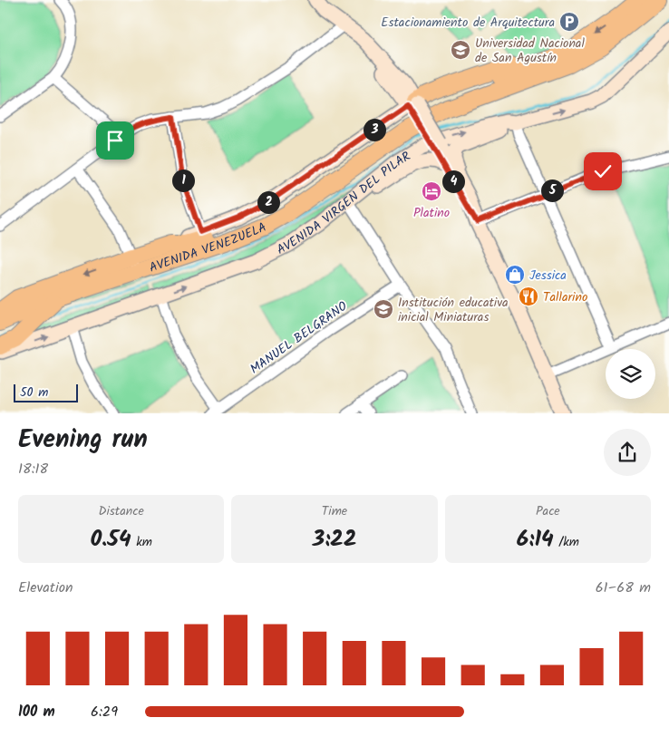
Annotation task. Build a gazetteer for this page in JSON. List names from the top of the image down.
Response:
{
  "streets": {
    "main road": ["AVENIDA VIRGEN DEL PILAR", "AVENIDA VENEZUELA"],
    "street": ["MANUEL BELGRANO"]
  },
  "places": {
    "parking": ["Estacionamiento de Arquitectura"],
    "school or university": ["Universidad Nacional de San Agustín", "Institución educativa inicial Miniaturas"],
    "hotel": ["Platino"],
    "shop": ["Jessica"],
    "restaurant": ["Tallarino"]
  },
  "scale_bar": "50 m",
  "page": {
    "pins": [
      "3",
      "1",
      "4",
      "5",
      "2"
    ],
    "scale": "50 m",
    "heading": ["Evening run", "18:18"],
    "stats": [
      ["Distance", "0.54 km"],
      ["Time", "3:22"],
      ["Pace", "6:14 /km"]
    ],
    "chart": ["Elevation", "61–68 m"],
    "list": [
      {
        "name": "100 m",
        "note": "6:29"
      }
    ]
  }
}
